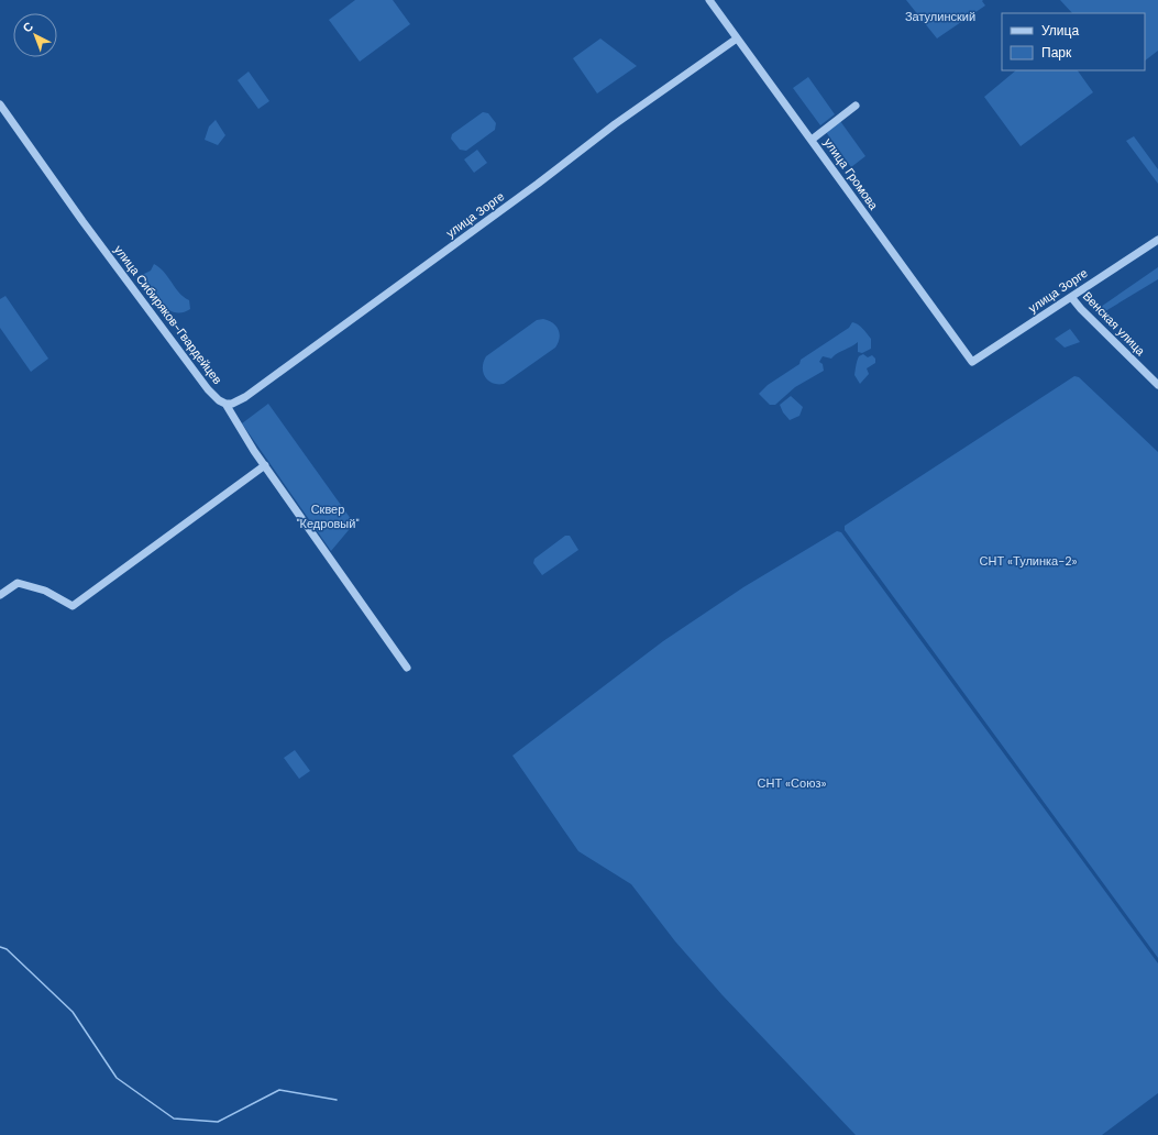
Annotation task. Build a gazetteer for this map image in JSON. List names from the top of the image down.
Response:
{
  "streets": {
    "street": [
      "улица Громова",
      "улица Зорге",
      "улица Сибиряков-Гвардейцев",
      "Венская улица"
    ]
  },
  "crossings": [
    ["улица Громова", "улица Зорге"],
    ["улица Зорге", "улица Сибиряков-Гвардейцев"],
    ["улица Зорге", "Венская улица"]
  ],
  "parks": [
    "Затулинский",
    "Сквер \"Кедровый\"",
    "СНТ «Тулинка-2»",
    "СНТ «Союз»"
  ],
  "legend": ["Улица", "Парк"],
  "north": "top left"
}
